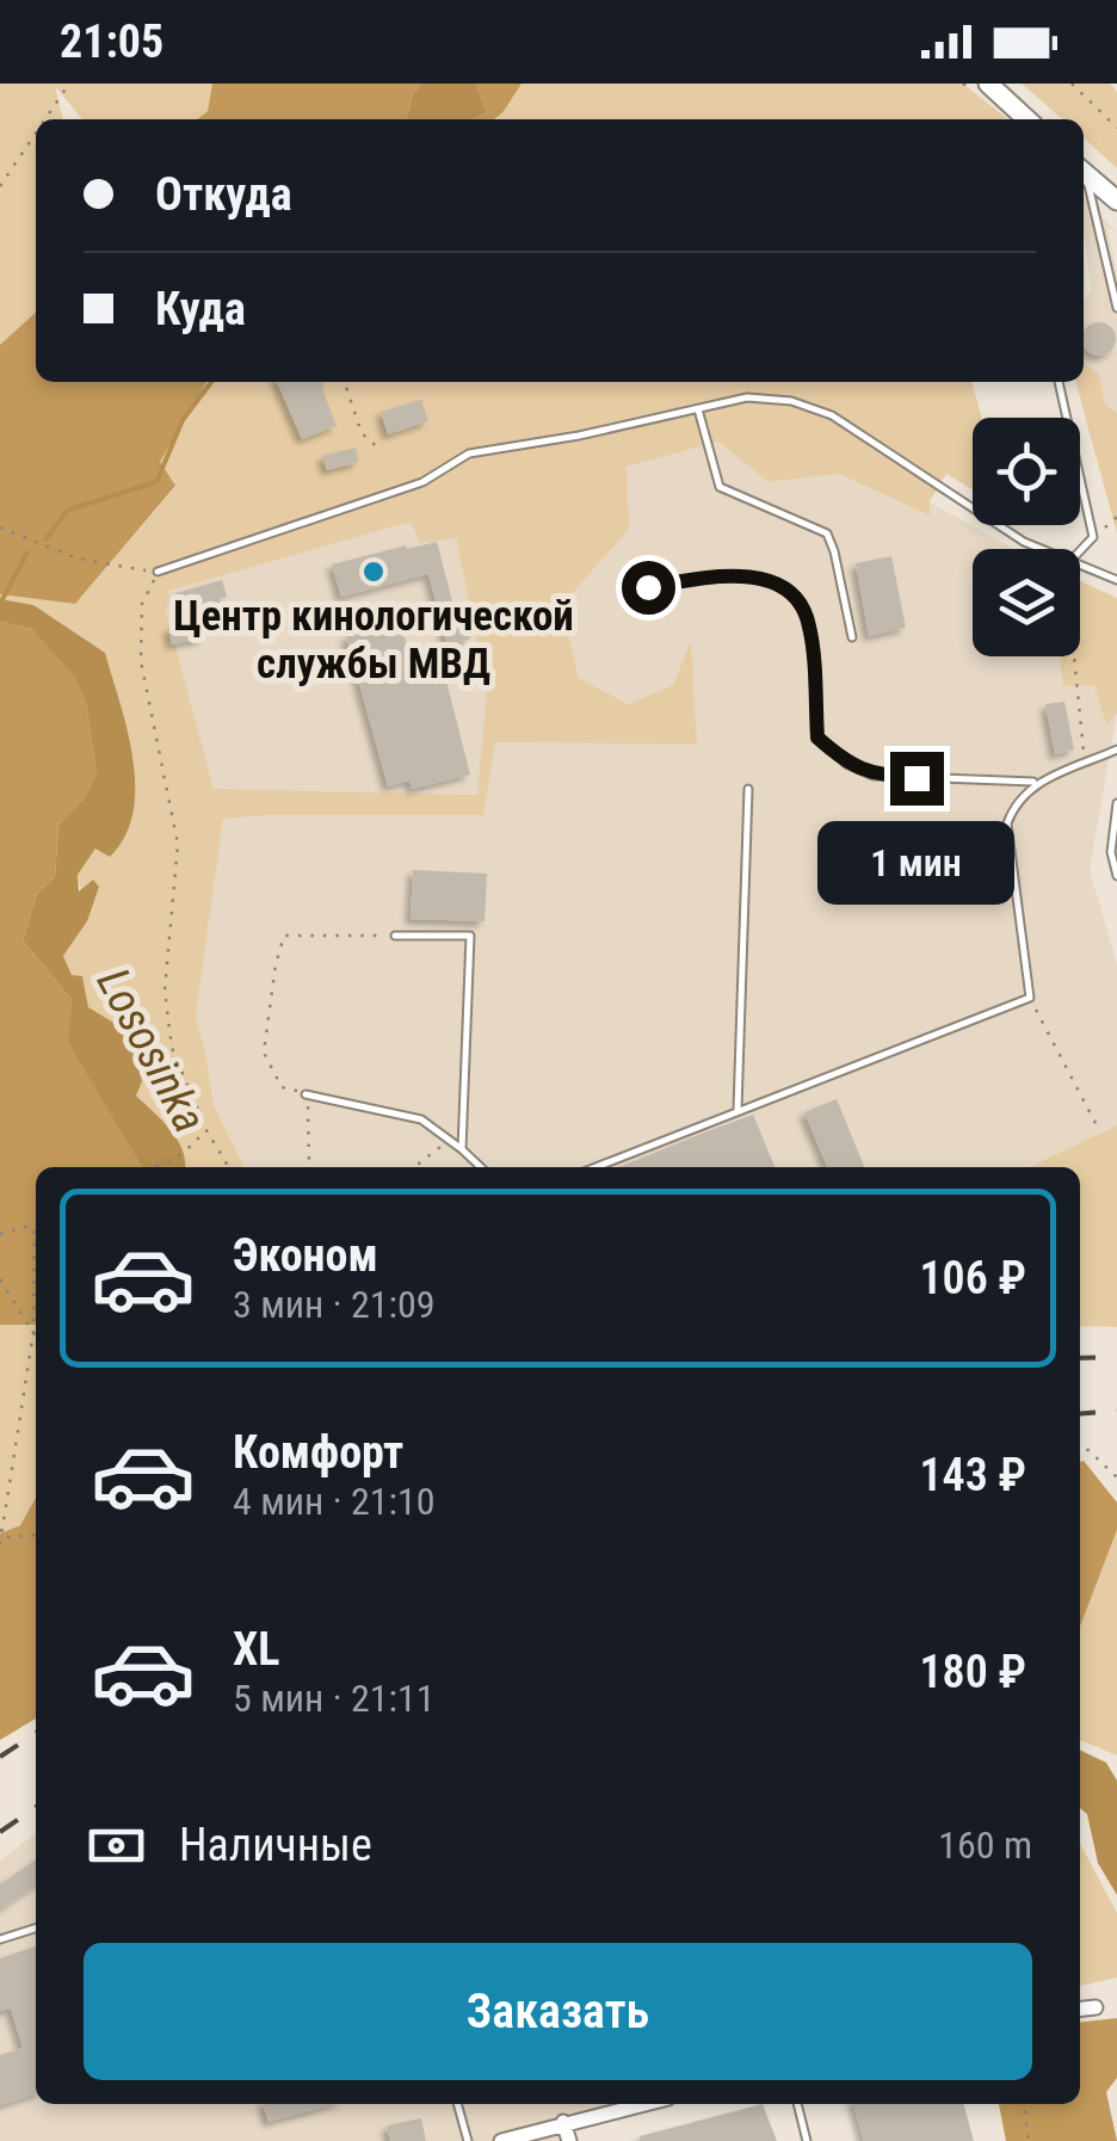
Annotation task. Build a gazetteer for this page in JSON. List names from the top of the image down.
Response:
{
  "water": ["Lososinka"],
  "places": ["Центр кинологической службы МВД"],
  "page": {
    "status": "21:05",
    "banner": ["Откуда", "Куда"],
    "bubble": "1 мин",
    "list": [
      {
        "name": "Эконом",
        "note": "3 мин · 21:09",
        "value": "106 ₽"
      },
      {
        "name": "Комфорт",
        "note": "4 мин · 21:10",
        "value": "143 ₽"
      },
      {
        "name": "XL",
        "note": "5 мин · 21:11",
        "value": "180 ₽"
      }
    ],
    "pay": ["Наличные", "160 m"],
    "buttons": "Заказать"
  }
}
